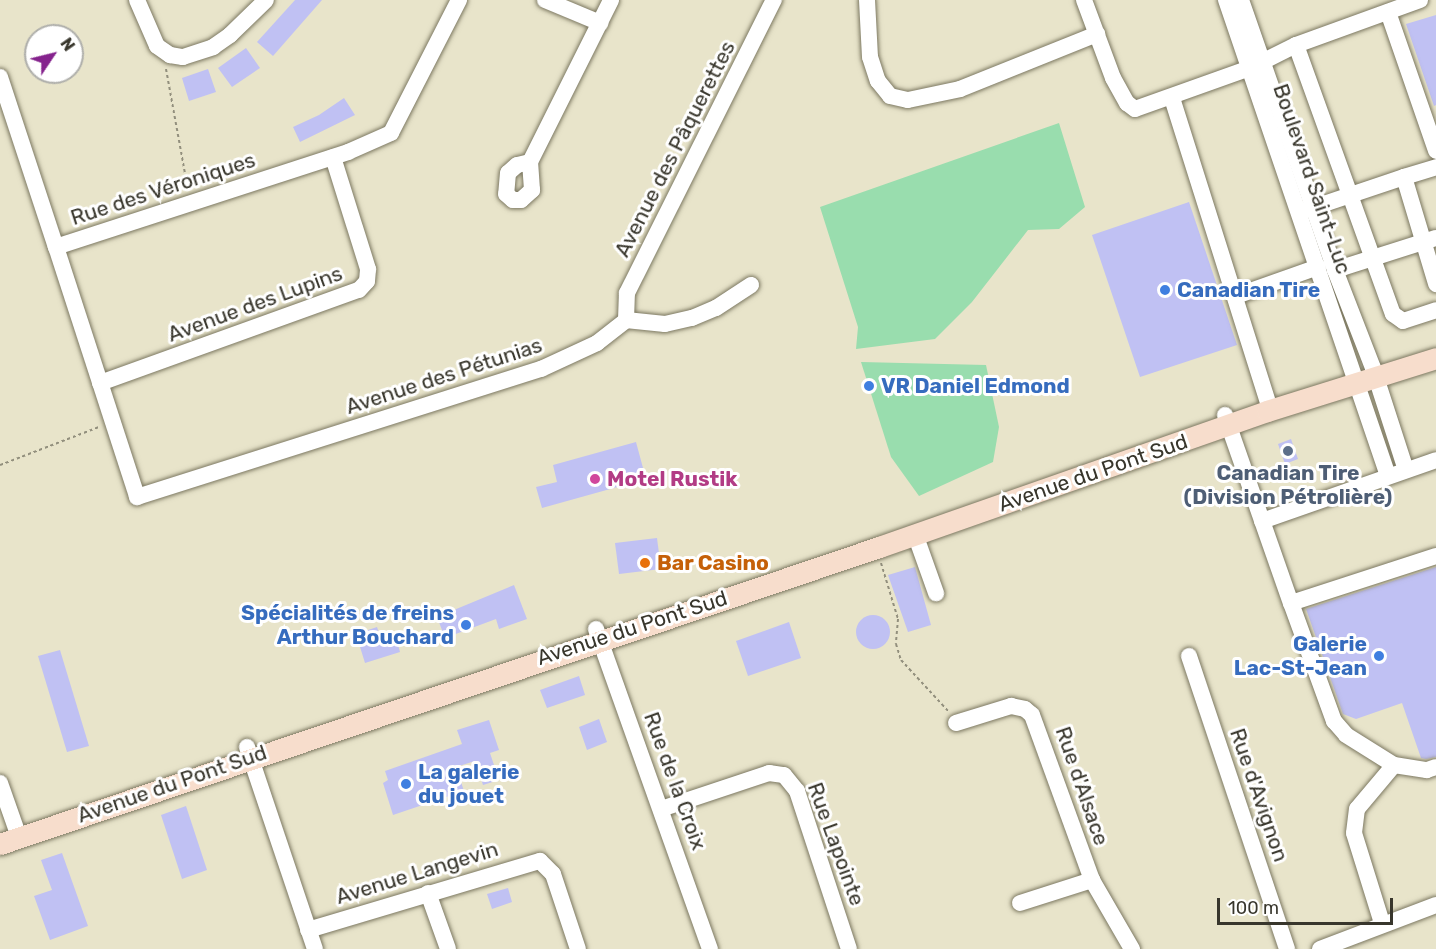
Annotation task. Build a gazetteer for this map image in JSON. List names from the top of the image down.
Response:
{
  "streets": {
    "main road": ["Avenue du Pont Sud"],
    "street": [
      "Avenue des Pâquerettes",
      "Boulevard Saint-Luc",
      "Rue des Véroniques",
      "Avenue des Lupins",
      "Avenue des Pétunias",
      "Rue de la Croix",
      "Rue d'Alsace",
      "Rue d'Avignon",
      "Rue Lapointe",
      "Avenue Langevin"
    ]
  },
  "crossings": [
    ["Avenue des Pâquerettes", "Avenue des Pétunias"],
    ["Boulevard Saint-Luc", "Avenue du Pont Sud"],
    ["Rue des Véroniques", "Avenue des Lupins"],
    ["Rue des Véroniques", "Avenue des Pétunias"],
    ["Avenue du Pont Sud", "Rue de la Croix"],
    ["Rue de la Croix", "Rue Lapointe"]
  ],
  "places": [
    "Canadian Tire",
    "VR Daniel Edmond",
    "Canadian Tire (Division Pétrolière)",
    "Motel Rustik",
    "Bar Casino",
    "Spécialités de freins Arthur Bouchard",
    "Galerie Lac-St-Jean",
    "La galerie du jouet"
  ],
  "scale_bar": "100 m",
  "north": "top right"
}
